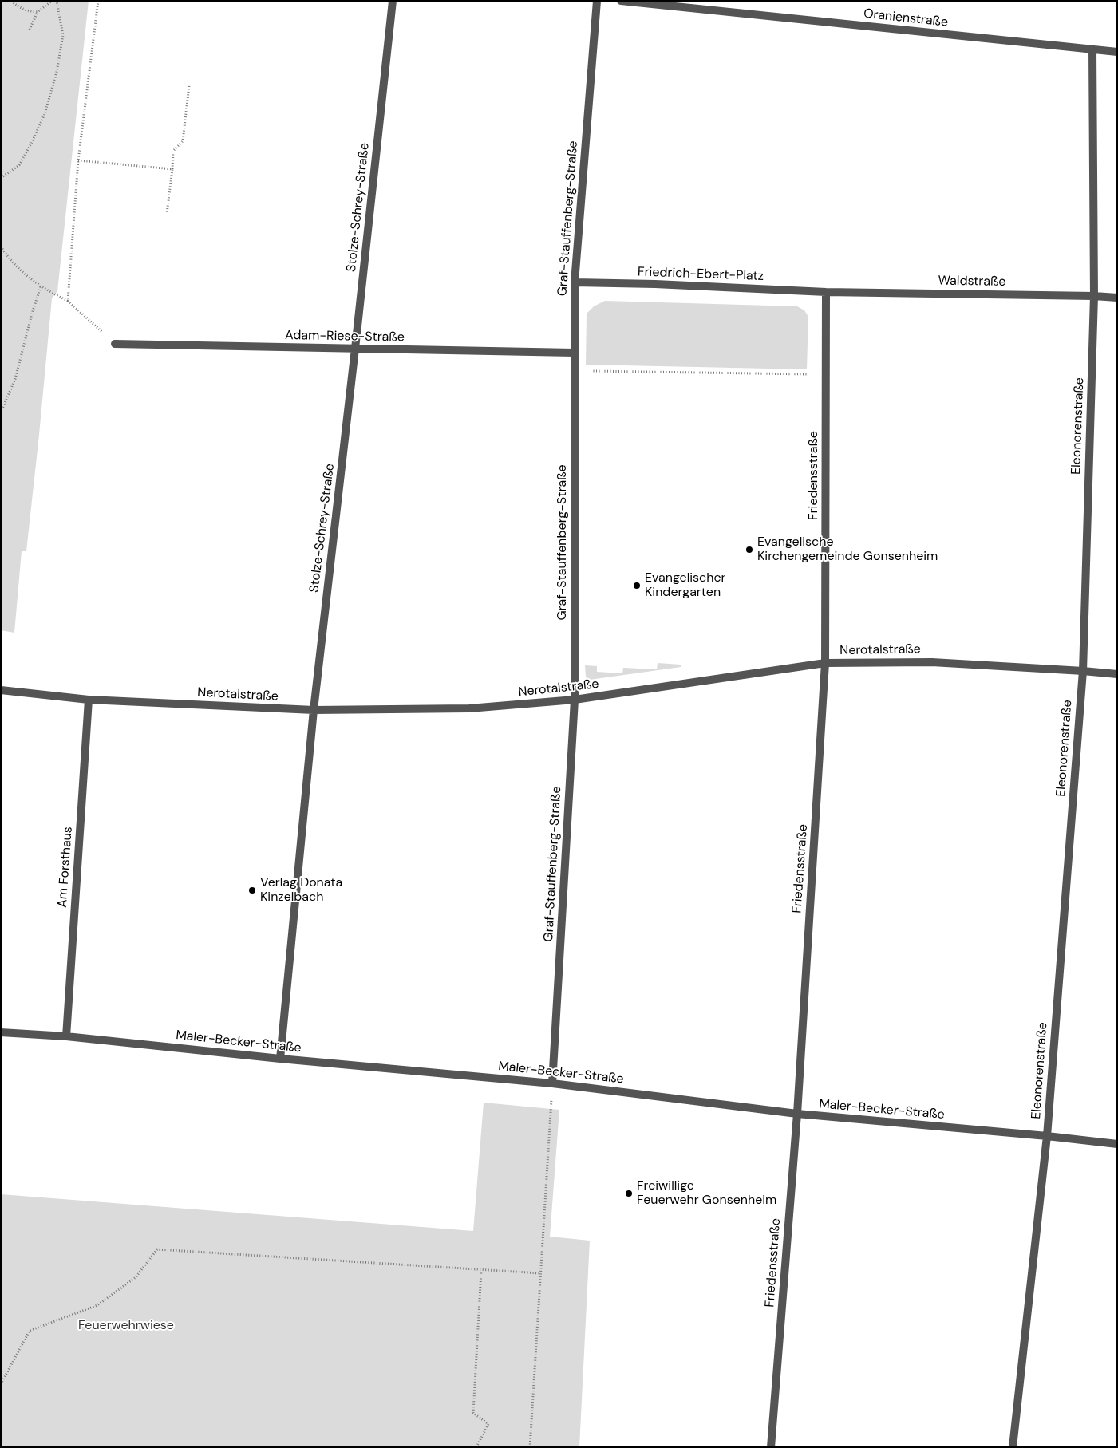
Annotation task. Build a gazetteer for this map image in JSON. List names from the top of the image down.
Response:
{
  "streets": {
    "street": [
      "Oranienstraße",
      "Stolze-Schrey-Straße",
      "Graf-Stauffenberg-Straße",
      "Friedrich-Ebert-Platz",
      "Waldstraße",
      "Adam-Riese-Straße",
      "Eleonorenstraße",
      "Friedensstraße",
      "Nerotalstraße",
      "Am Forsthaus",
      "Maler-Becker-Straße"
    ]
  },
  "crossings": [
    ["Oranienstraße", "Eleonorenstraße"],
    ["Stolze-Schrey-Straße", "Adam-Riese-Straße"],
    ["Stolze-Schrey-Straße", "Nerotalstraße"],
    ["Stolze-Schrey-Straße", "Maler-Becker-Straße"],
    ["Graf-Stauffenberg-Straße", "Friedrich-Ebert-Platz"],
    ["Graf-Stauffenberg-Straße", "Adam-Riese-Straße"],
    ["Graf-Stauffenberg-Straße", "Nerotalstraße"],
    ["Graf-Stauffenberg-Straße", "Maler-Becker-Straße"],
    ["Friedrich-Ebert-Platz", "Waldstraße"],
    ["Friedrich-Ebert-Platz", "Friedensstraße"],
    ["Waldstraße", "Eleonorenstraße"],
    ["Waldstraße", "Friedensstraße"],
    ["Eleonorenstraße", "Nerotalstraße"],
    ["Eleonorenstraße", "Maler-Becker-Straße"],
    ["Friedensstraße", "Nerotalstraße"],
    ["Friedensstraße", "Maler-Becker-Straße"],
    ["Nerotalstraße", "Am Forsthaus"],
    ["Am Forsthaus", "Maler-Becker-Straße"]
  ],
  "parks": ["Feuerwehrwiese"],
  "places": [
    "Evangelische Kirchengemeinde Gonsenheim",
    "Evangelischer Kindergarten",
    "Verlag Donata Kinzelbach",
    "Freiwillige Feuerwehr Gonsenheim"
  ]
}
